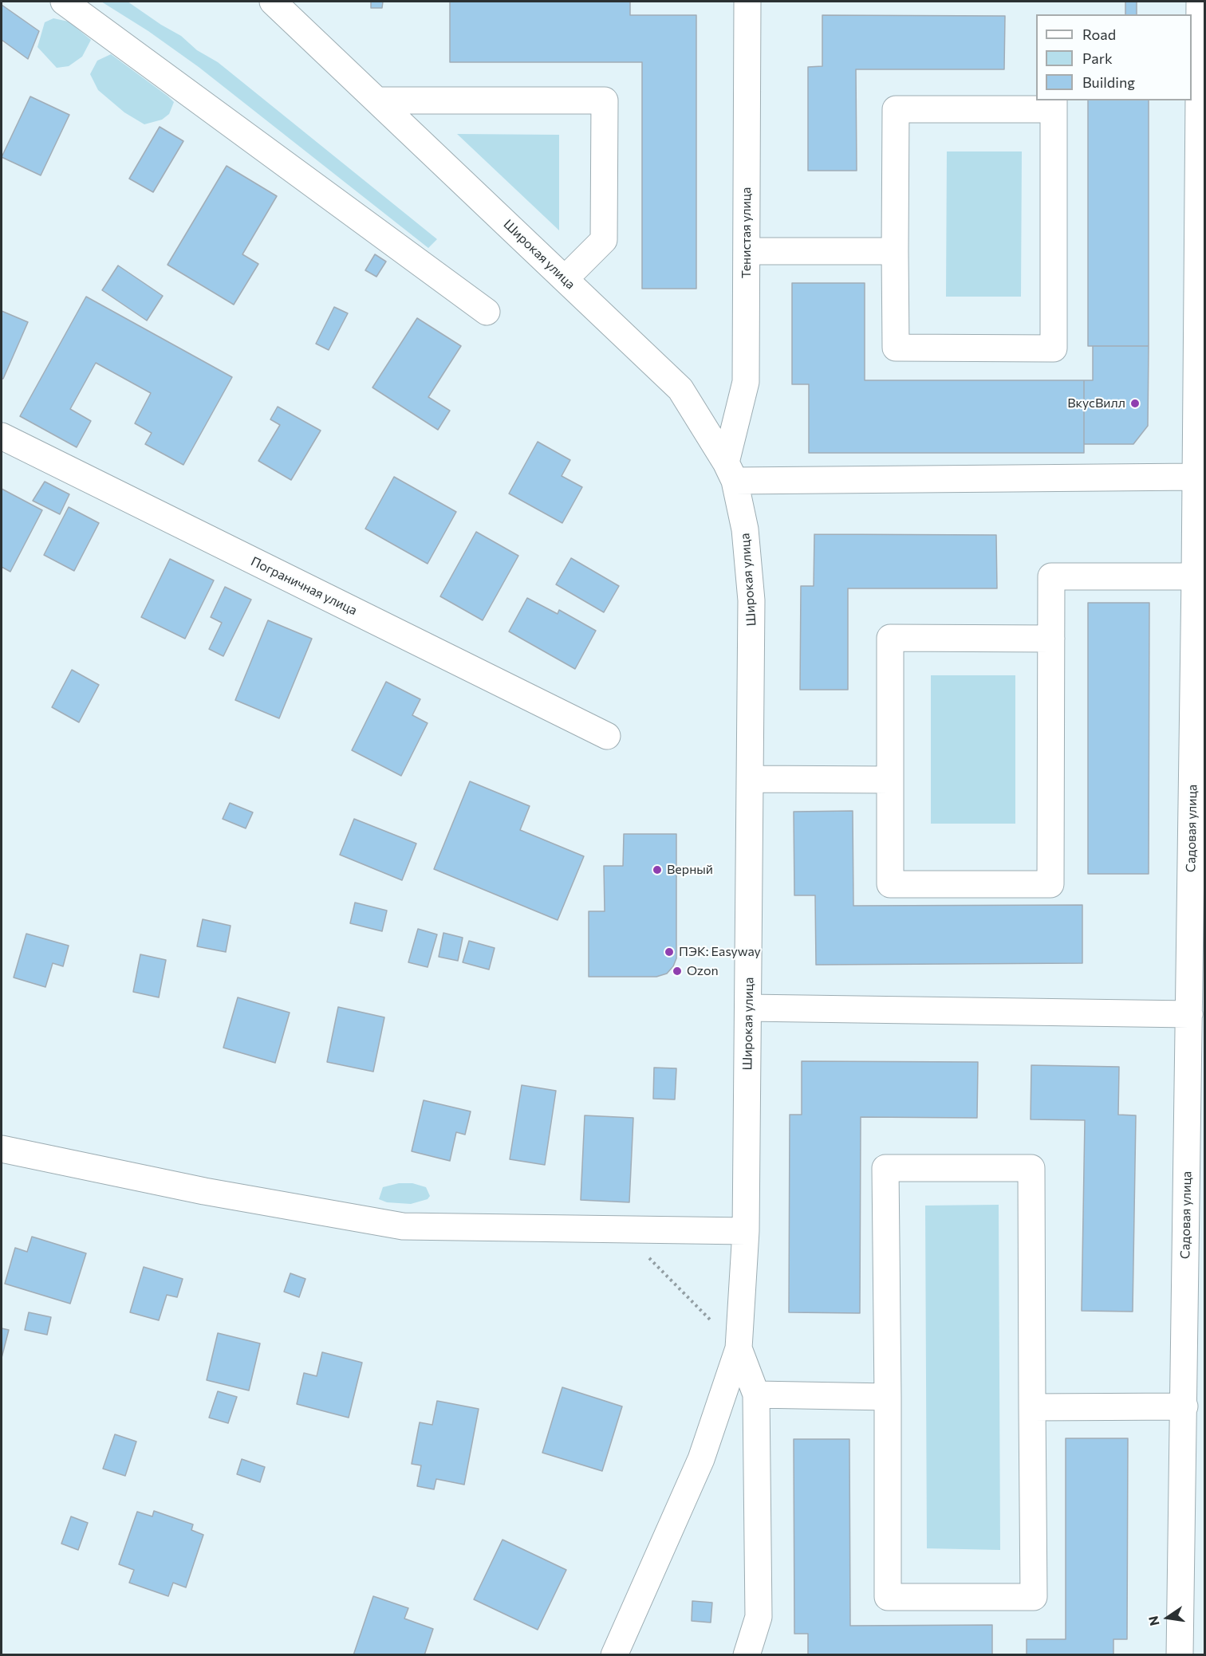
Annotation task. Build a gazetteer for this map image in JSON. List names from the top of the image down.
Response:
{
  "streets": {
    "street": [
      "Тенистая улица",
      "Широкая улица",
      "Пограничная улица",
      "Садовая улица"
    ]
  },
  "crossings": [
    ["Тенистая улица", "Широкая улица"]
  ],
  "places": [
    "ВкусВилл",
    "Верный",
    "ПЭК: Easyway",
    "Ozon"
  ],
  "legend": ["Road", "Park", "Building"],
  "north": "left"
}
